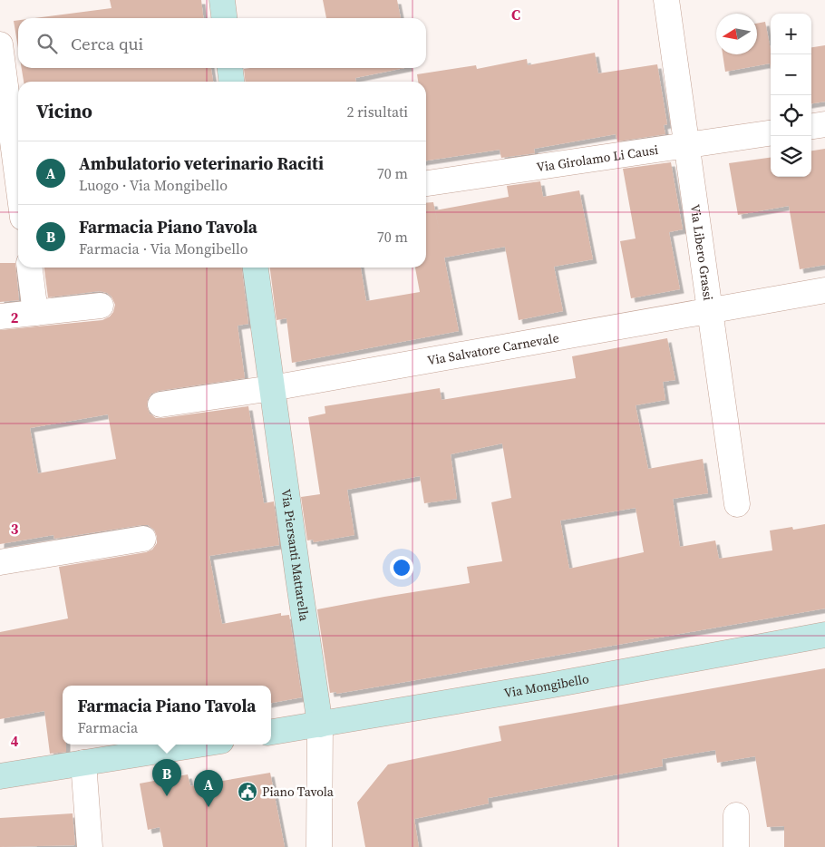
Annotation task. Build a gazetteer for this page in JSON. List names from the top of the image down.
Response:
{
  "streets": {
    "street": [
      "Via Girolamo Li Causi",
      "Via Libero Grassi",
      "Via Salvatore Carnevale",
      "Via Piersanti Mattarella",
      "Via Mongibello"
    ]
  },
  "crossings": [
    ["Via Girolamo Li Causi", "Via Libero Grassi"],
    ["Via Libero Grassi", "Via Salvatore Carnevale"],
    ["Via Salvatore Carnevale", "Via Piersanti Mattarella"],
    ["Via Piersanti Mattarella", "Via Mongibello"]
  ],
  "places": {
    "public building": ["Piano Tavola"]
  },
  "north": "left",
  "page": {
    "map_buttons": ["+", "−"],
    "search": "Cerca qui",
    "heading": ["Vicino", "2 risultati"],
    "list": [
      {
        "mark": "A",
        "name": "Ambulatorio veterinario Raciti",
        "note": "Luogo · Via Mongibello",
        "value": "70 m"
      },
      {
        "mark": "B",
        "name": "Farmacia Piano Tavola",
        "note": "Farmacia · Via Mongibello",
        "value": "70 m"
      }
    ],
    "popup": ["Farmacia Piano Tavola", "Farmacia"],
    "pins": ["B", "A"]
  },
  "grid": {
    "columns": ["C"],
    "rows": ["2", "3", "4"]
  }
}
